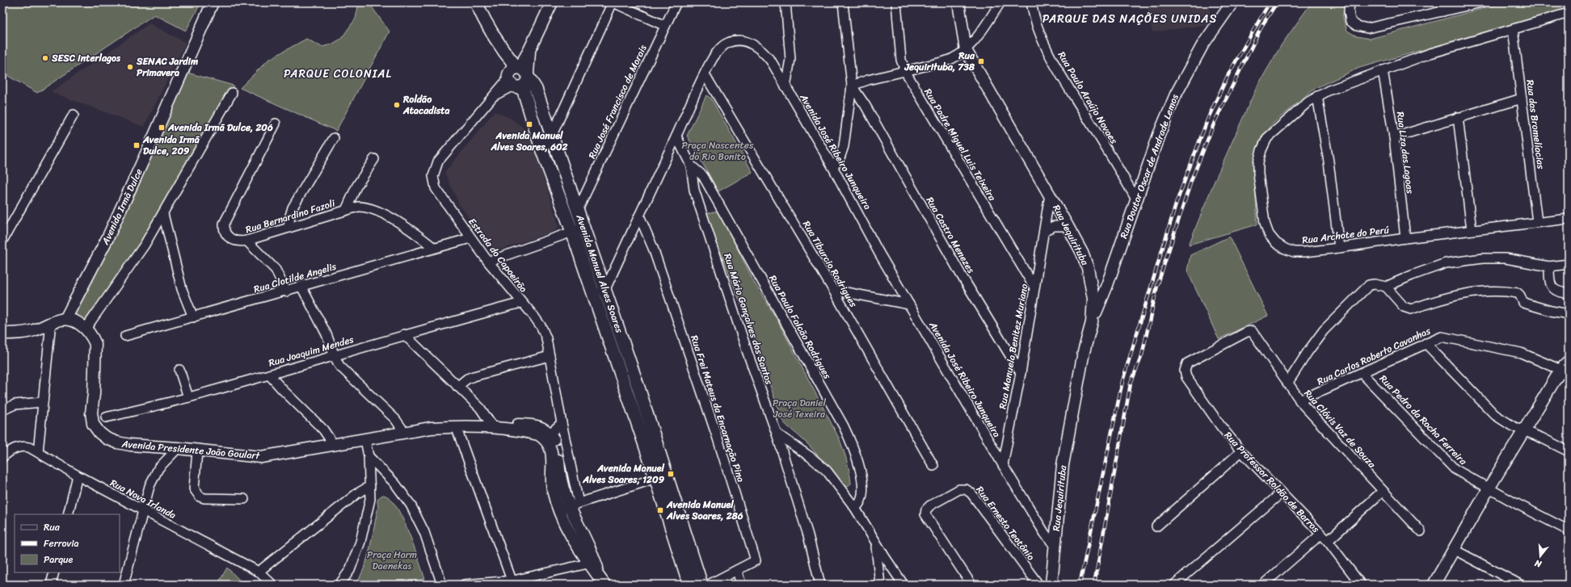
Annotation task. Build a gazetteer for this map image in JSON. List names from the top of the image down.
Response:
{
  "streets": {
    "main road": ["Avenida Manuel Alves Soares"],
    "street": [
      "Rua Paulo Araújo Novaes",
      "Rua José Francisco de Morais",
      "Rua das Bromelíacias",
      "Rua Padre Miguel Luis Teixeira",
      "Avenida José Ribeiro Junqueira",
      "Rua Liza das Lagoas",
      "Rua Doutor Oscar de Andrade Lemos",
      "Avenida Irmã Dulce",
      "Rua Bernardino Fazoli",
      "Rua Castro Menezes",
      "Rua Jequirituba",
      "Rua Archote do Perú",
      "Estrada do Capoeirão",
      "Rua Tiburcio Rodrigues",
      "Rua Clotilde Angelis",
      "Rua Mário Gonçalves dos Santos",
      "Rua Paulo Falcão Rodrigues",
      "Rua Manuela Benitez Muriano",
      "Rua Joaquim Mendes",
      "Rua Carlos Roberto Cavanhas",
      "Rua Frei Mateus da Encarnação Pina",
      "Rua Pedro da Rocha Ferreira",
      "Rua Clóvis Vaz de Souza",
      "Avenida Presidente João Goulart",
      "Rua Professor Roldão de Barros",
      "Rua Nova Irlanda",
      "Rua Ernesto Teotônio"
    ]
  },
  "crossings": [
    ["Rua Paulo Araújo Novaes", "Rua Doutor Oscar de Andrade Lemos"],
    ["Rua José Francisco de Morais", "Avenida Manuel Alves Soares"],
    ["Rua das Bromelíacias", "Rua Archote do Perú"],
    ["Rua Padre Miguel Luis Teixeira", "Rua Manuela Benitez Muriano"],
    ["Avenida José Ribeiro Junqueira", "Rua Jequirituba"],
    ["Avenida José Ribeiro Junqueira", "Rua Tiburcio Rodrigues"],
    ["Avenida José Ribeiro Junqueira", "Avenida Manuel Alves Soares"],
    ["Avenida José Ribeiro Junqueira", "Rua Mário Gonçalves dos Santos"],
    ["Avenida José Ribeiro Junqueira", "Rua Manuela Benitez Muriano"],
    ["Avenida José Ribeiro Junqueira", "Rua Frei Mateus da Encarnação Pina"],
    ["Rua Liza das Lagoas", "Rua Archote do Perú"],
    ["Rua Doutor Oscar de Andrade Lemos", "Rua Jequirituba"],
    ["Avenida Irmã Dulce", "Avenida Presidente João Goulart"],
    ["Rua Bernardino Fazoli", "Rua Clotilde Angelis"],
    ["Rua Castro Menezes", "Rua Manuela Benitez Muriano"],
    ["Rua Jequirituba", "Rua Manuela Benitez Muriano"],
    ["Estrada do Capoeirão", "Avenida Manuel Alves Soares"],
    ["Estrada do Capoeirão", "Rua Clotilde Angelis"],
    ["Estrada do Capoeirão", "Rua Joaquim Mendes"],
    ["Rua Mário Gonçalves dos Santos", "Rua Paulo Falcão Rodrigues"],
    ["Rua Carlos Roberto Cavanhas", "Rua Pedro da Rocha Ferreira"],
    ["Rua Carlos Roberto Cavanhas", "Rua Clóvis Vaz de Souza"],
    ["Rua Clóvis Vaz de Souza", "Rua Professor Roldão de Barros"]
  ],
  "districts": ["PARQUE DAS NAÇÕES UNIDAS", "PARQUE COLONIAL"],
  "parks": ["Praça Nascentes do Rio Bonito", "Praça Daniel José Texeira", "Praça Harm Daenekas"],
  "places": {
    "other": ["SESC Interlagos", "SENAC Jardim Primavera", "Roldão Atacadista"],
    "transit": [
      "Rua Jequirituba, 738",
      "Avenida Manuel Alves Soares, 602",
      "Avenida Irmã Dulce, 206",
      "Avenida Irmã Dulce, 209",
      "Avenida Manuel Alves Soares, 1209",
      "Avenida Manuel Alves Soares, 286"
    ]
  },
  "legend": ["Rua", "Ferrovia", "Parque"],
  "north": "bottom"
}
